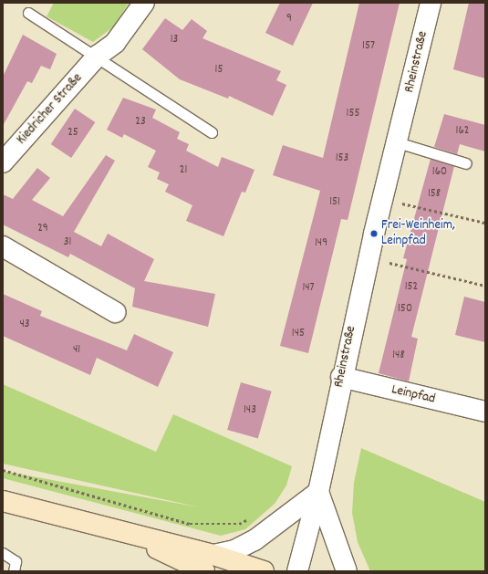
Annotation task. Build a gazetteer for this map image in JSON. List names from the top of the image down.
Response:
{
  "streets": {
    "street": ["Rheinstraße", "Kiedricher Straße", "Leinpfad"]
  },
  "crossings": [
    ["Rheinstraße", "Leinpfad"]
  ],
  "places": ["Frei-Weinheim, Leinpfad"],
  "house_numbers": [
    "9",
    "13",
    "157",
    "15",
    "155",
    "23",
    "162",
    "25",
    "153",
    "21",
    "160",
    "158",
    "151",
    "29",
    "31",
    "149",
    "152",
    "147",
    "150",
    "43",
    "145",
    "41",
    "148",
    "143"
  ]
}
